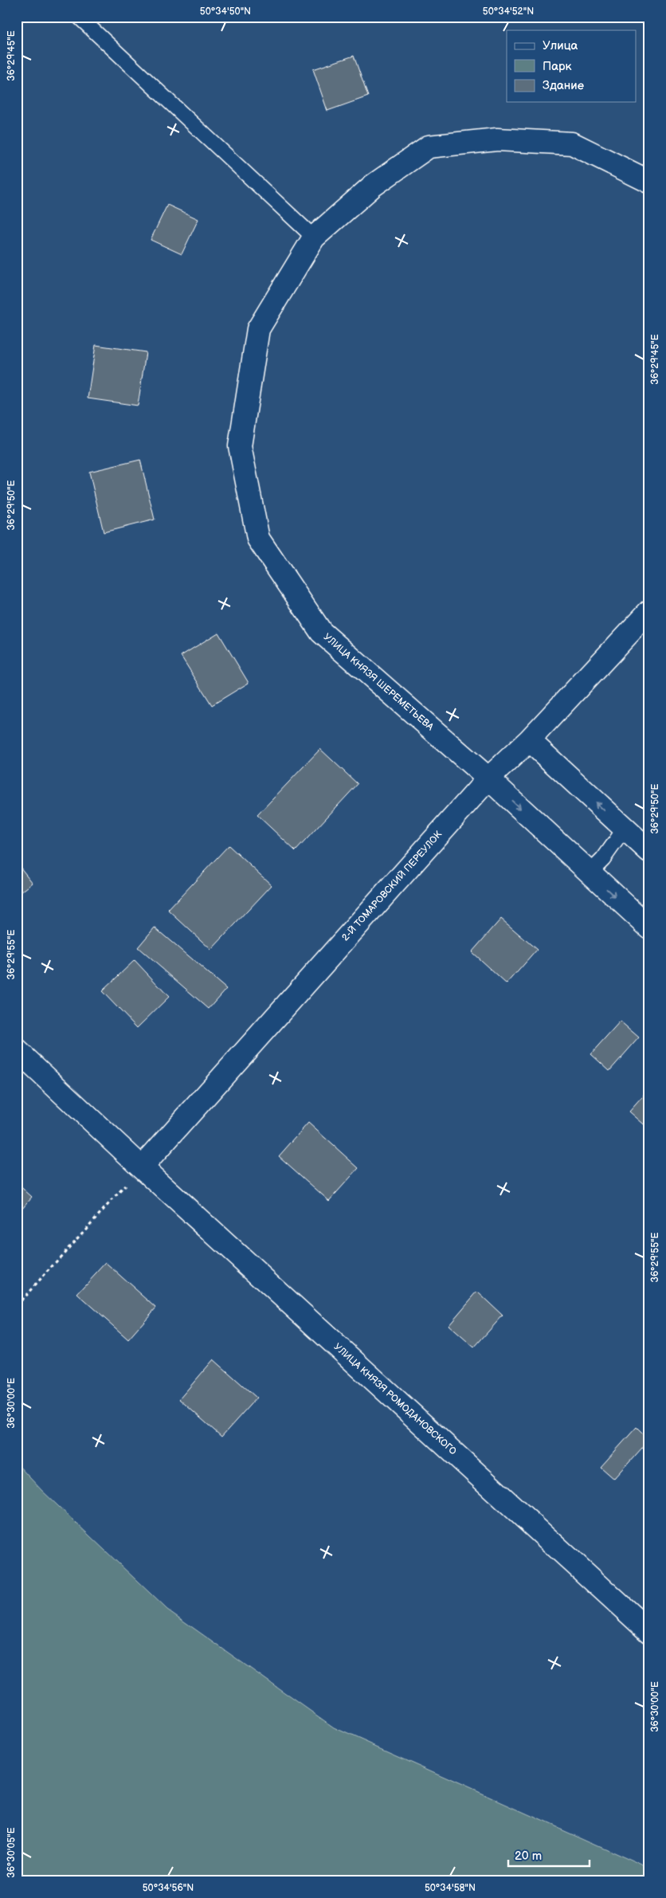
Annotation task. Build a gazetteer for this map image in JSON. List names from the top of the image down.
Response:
{
  "streets": {
    "street": ["УЛИЦА КНЯЗЯ ШЕРЕМЕТЬЕВА", "2-Й ТОМАРОВСКИЙ ПЕРЕУЛОК", "УЛИЦА КНЯЗЯ РОМОДАНОВСКОГО"]
  },
  "crossings": [
    ["УЛИЦА КНЯЗЯ ШЕРЕМЕТЬЕВА", "2-Й ТОМАРОВСКИЙ ПЕРЕУЛОК"],
    ["2-Й ТОМАРОВСКИЙ ПЕРЕУЛОК", "УЛИЦА КНЯЗЯ РОМОДАНОВСКОГО"]
  ],
  "legend": ["Улица", "Парк", "Здание"],
  "scale_bar": "20 m",
  "coordinates": [
    "50°34'50\"N",
    "50°34'52\"N",
    "36°29'45\"E",
    "36°29'50\"E",
    "36°29'55\"E",
    "36°30'00\"E",
    "36°30'05\"E",
    "50°34'56\"N",
    "50°34'58\"N"
  ]
}
